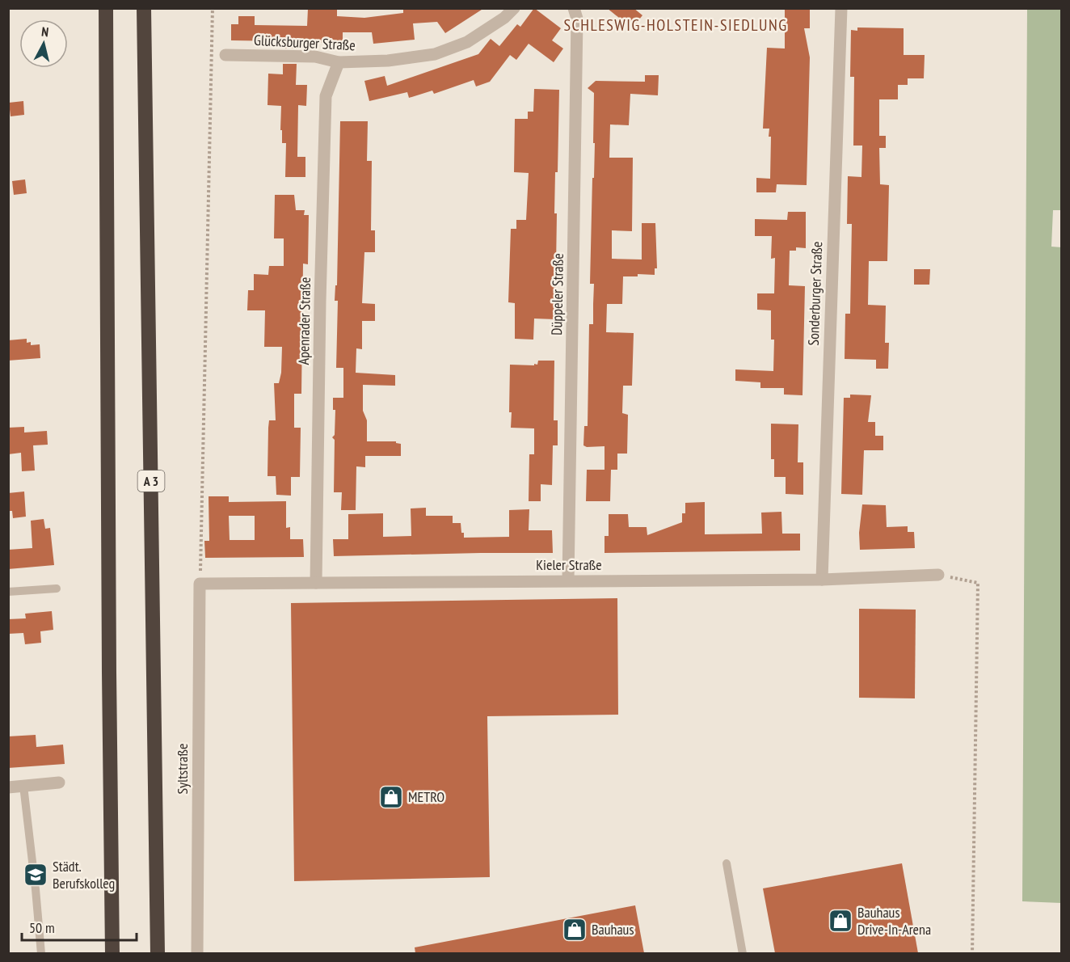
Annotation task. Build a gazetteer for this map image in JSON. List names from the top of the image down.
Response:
{
  "streets": {
    "highway": ["A 3"],
    "street": [
      "Glücksburger Straße",
      "Sonderburger Straße",
      "Düppeler Straße",
      "Apenrader Straße",
      "Kieler Straße",
      "Syltstraße"
    ]
  },
  "crossings": [
    ["Glücksburger Straße", "Apenrader Straße"],
    ["Sonderburger Straße", "Kieler Straße"],
    ["Düppeler Straße", "Kieler Straße"],
    ["Apenrader Straße", "Kieler Straße"],
    ["Kieler Straße", "Syltstraße"]
  ],
  "districts": ["SCHLESWIG-HOLSTEIN-SIEDLUNG"],
  "places": {
    "shop": ["METRO", "Bauhaus Drive-In-Arena", "Bauhaus"],
    "school or university": ["Städt. Berufskolleg"]
  },
  "scale_bar": "50 m",
  "north": "top"
}
